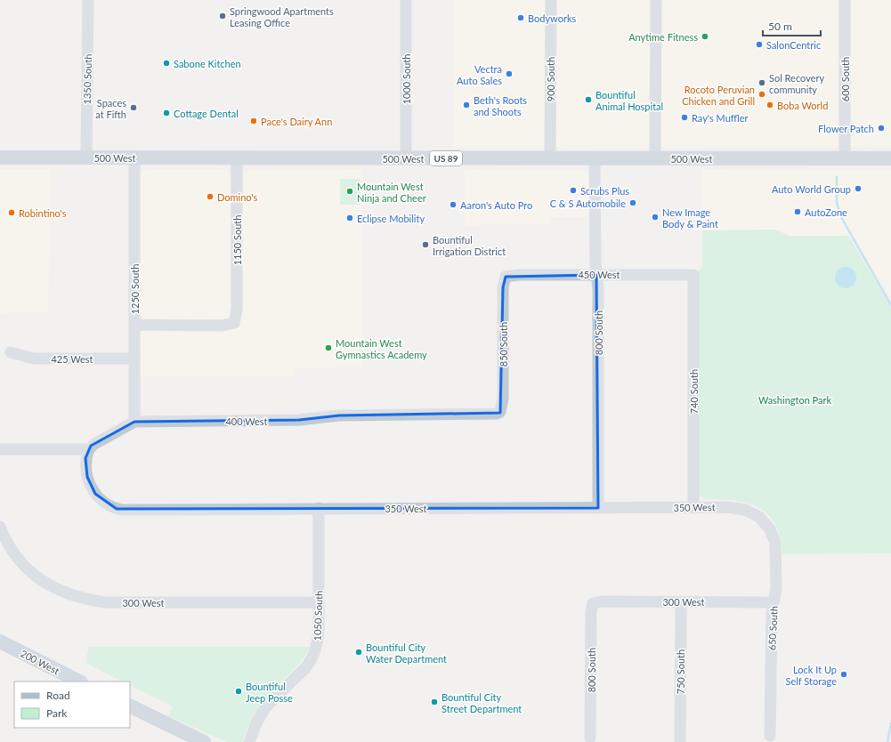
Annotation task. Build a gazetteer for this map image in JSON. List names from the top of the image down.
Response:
{
  "streets": {
    "main road": ["500 West", "US 89", "200 West"],
    "street": [
      "1350 South",
      "1000 South",
      "900 South",
      "600 South",
      "1150 South",
      "450 West",
      "1250 South",
      "800 South",
      "850 South",
      "425 West",
      "740 South",
      "400 West",
      "350 West",
      "300 West",
      "1050 South",
      "650 South",
      "750 South"
    ]
  },
  "crossings": [
    ["1350 South", "500 West"],
    ["1000 South", "500 West"],
    ["900 South", "500 West"],
    ["600 South", "500 West"],
    ["500 West", "1150 South"],
    ["500 West", "1250 South"],
    ["500 West", "800 South"],
    ["1150 South", "1250 South"],
    ["450 West", "800 South"],
    ["450 West", "850 South"],
    ["450 West", "740 South"],
    ["1250 South", "425 West"],
    ["1250 South", "400 West"],
    ["800 South", "350 West"],
    ["800 South", "300 West"],
    ["850 South", "400 West"],
    ["740 South", "350 West"],
    ["400 West", "350 West"],
    ["350 West", "1050 South"],
    ["350 West", "650 South"],
    ["300 West", "1050 South"],
    ["300 West", "650 South"],
    ["300 West", "750 South"]
  ],
  "parks": ["Washington Park"],
  "places": [
    "Springwood Apartments Leasing Office",
    "Bodyworks",
    "Anytime Fitness",
    "SalonCentric",
    "Sabone Kitchen",
    "Vectra Auto Sales",
    "Sol Recovery community",
    "Rocoto Peruvian Chicken and Grill",
    "Bountiful Animal Hospital",
    "Beth's Roots and Shoots",
    "Boba World",
    "Spaces at Fifth",
    "Cottage Dental",
    "Ray's Muffler",
    "Pace's Dairy Ann",
    "Flower Patch",
    "Auto World Group",
    "Scrubs Plus",
    "Mountain West Ninja and Cheer",
    "Domino's",
    "C & S Automobile",
    "Aaron's Auto Pro",
    "AutoZone",
    "Robintino's",
    "New Image Body & Paint",
    "Eclipse Mobility",
    "Bountiful Irrigation District",
    "Mountain West Gymnastics Academy",
    "Bountiful City Water Department",
    "Lock It Up Self Storage",
    "Bountiful Jeep Posse",
    "Bountiful City Street Department"
  ],
  "legend": ["Road", "Park"],
  "scale_bar": "50 m"
}
